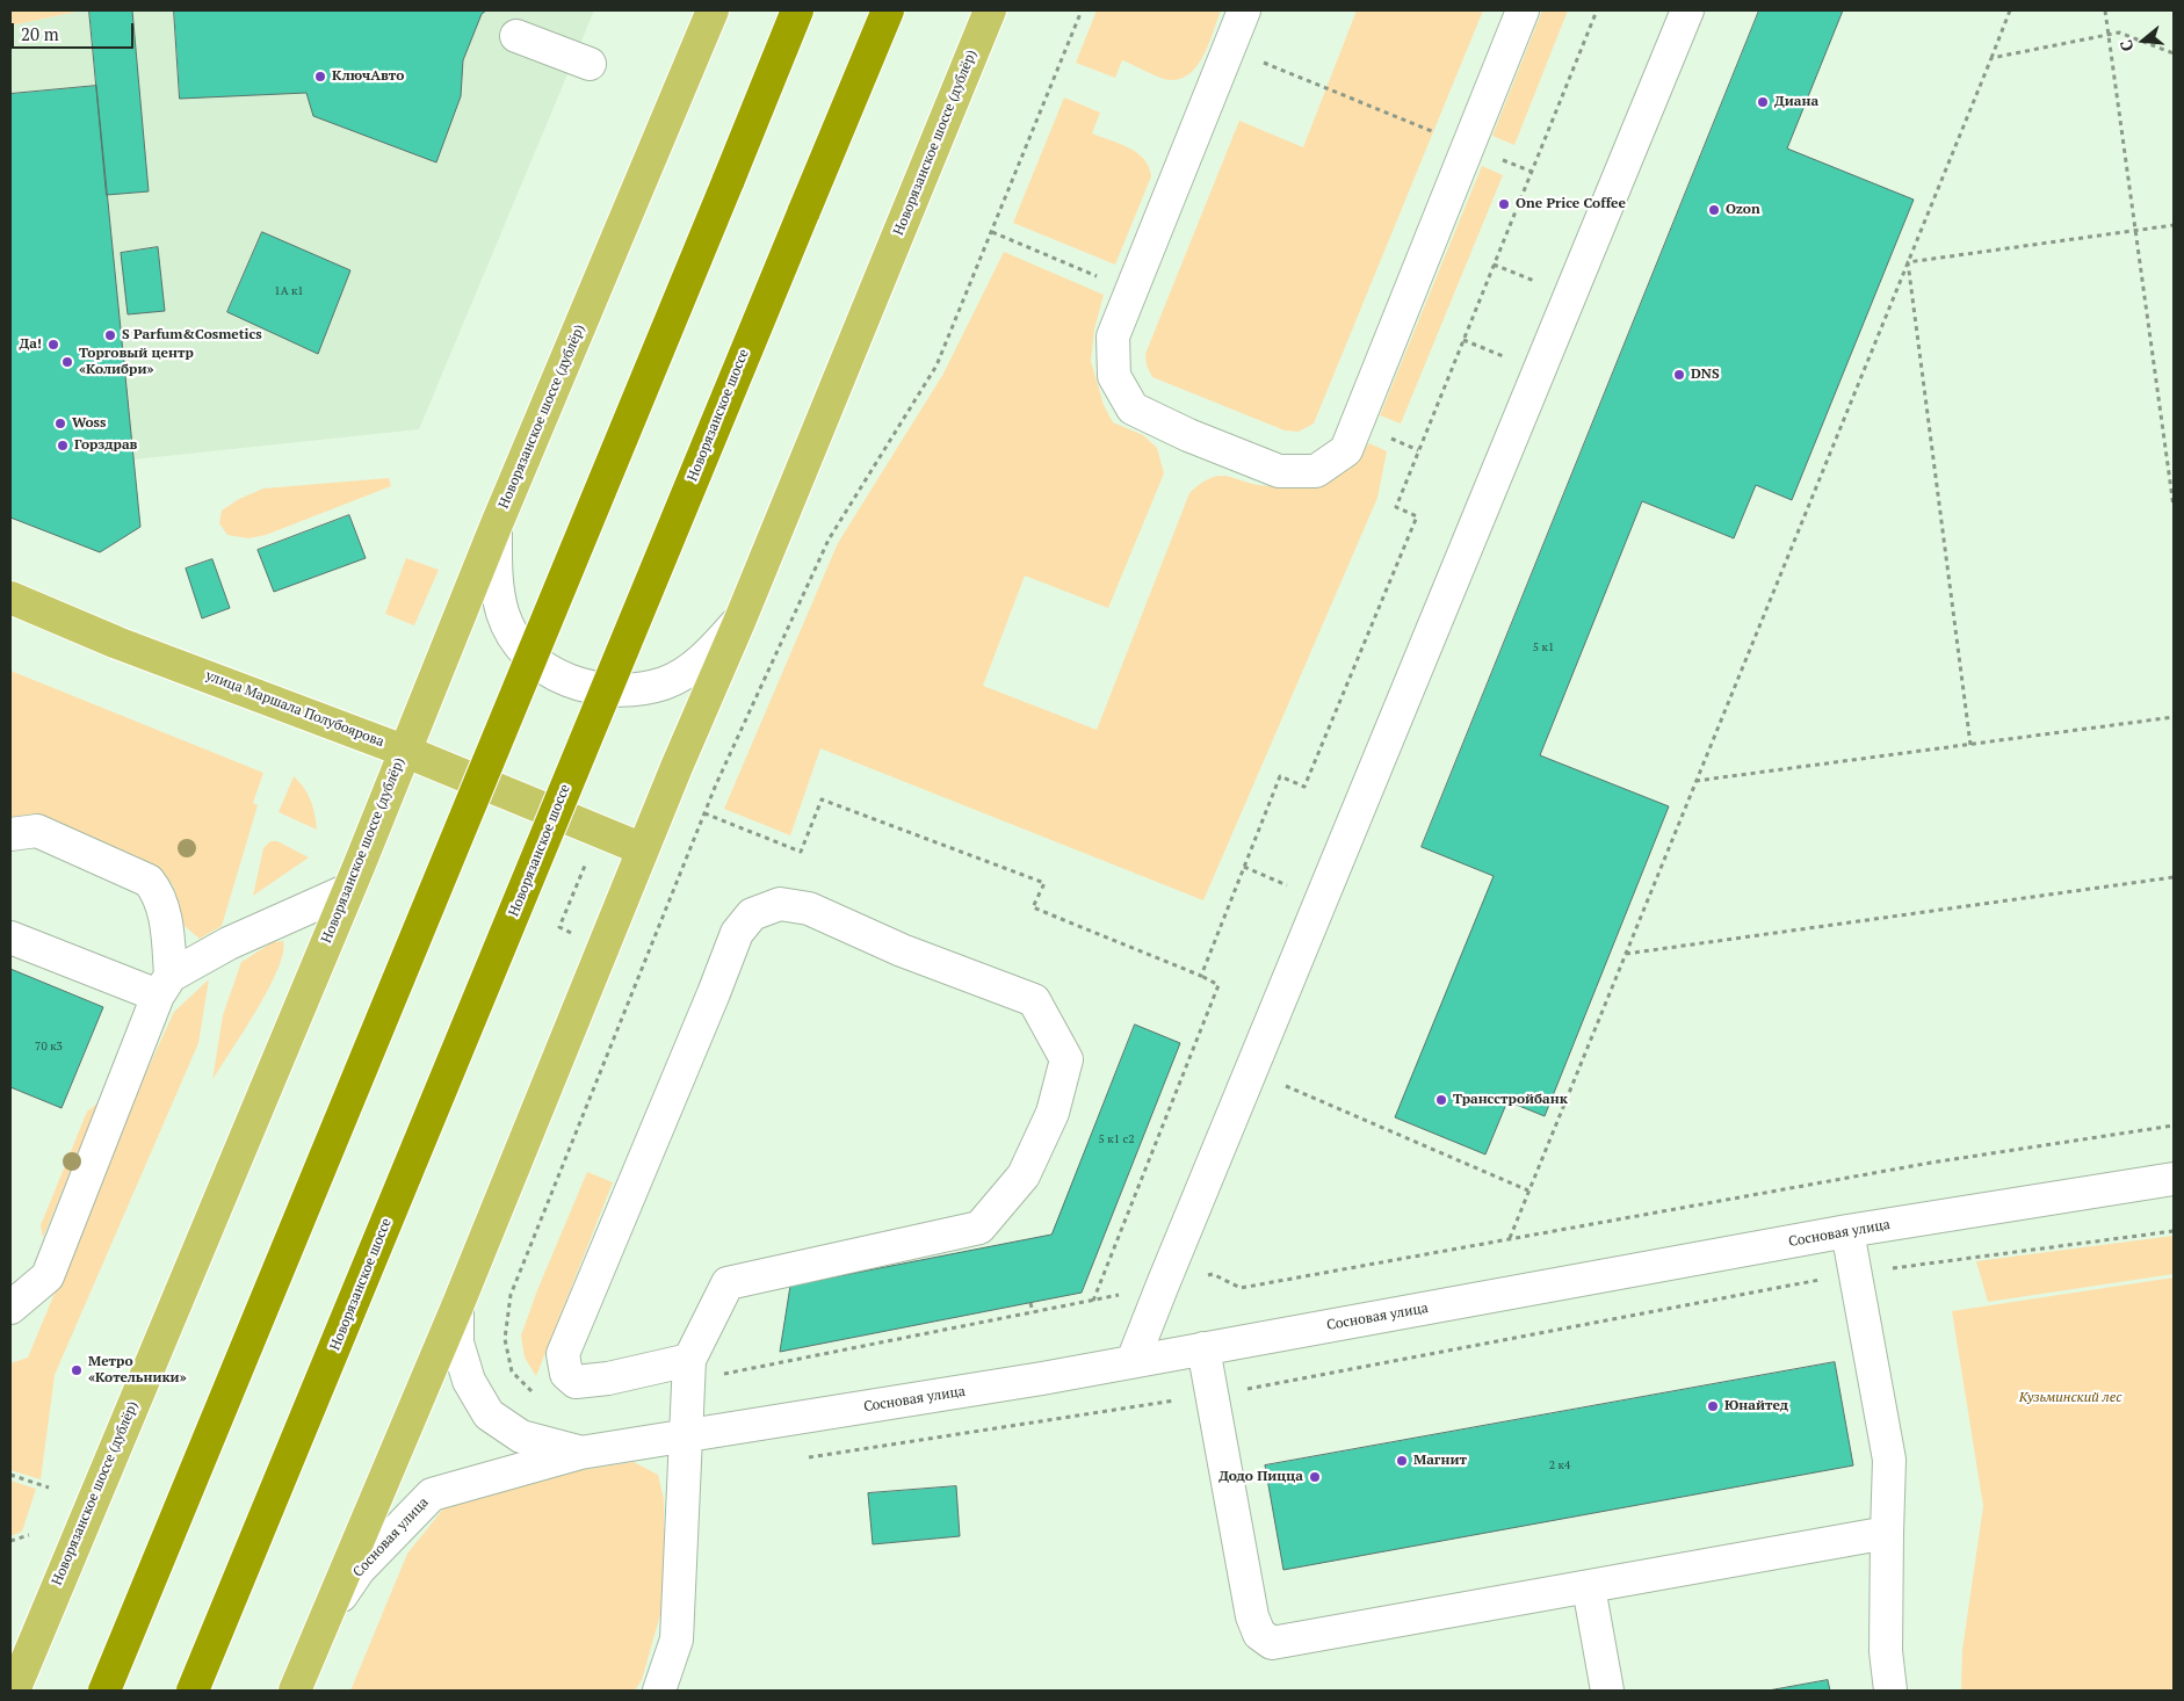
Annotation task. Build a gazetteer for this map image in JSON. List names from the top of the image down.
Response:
{
  "streets": {
    "highway": ["Новорязанское шоссе"],
    "main road": ["Новорязанское шоссе (дублёр)", "улица Маршала Полубоярова"],
    "street": ["Сосновая улица"]
  },
  "crossings": [
    ["Новорязанское шоссе (дублёр)", "улица Маршала Полубоярова"],
    ["Новорязанское шоссе (дублёр)", "Сосновая улица"]
  ],
  "parks": ["Кузьминский лес"],
  "places": [
    "КлючАвто",
    "Диана",
    "One Price Coffee",
    "Ozon",
    "S Parfum&Cosmetics",
    "Да!",
    "Торговый центр «Колибри»",
    "DNS",
    "Woss",
    "Горздрав",
    "Трансстройбанк",
    "Метро «Котельники»",
    "Юнайтед",
    "Магнит",
    "Додо Пицца"
  ],
  "house_numbers": [
    "1А к1",
    "5 к1",
    "70 к3",
    "5 к1 с2",
    "2 к4"
  ],
  "scale_bar": "20 m",
  "north": "left"
}
